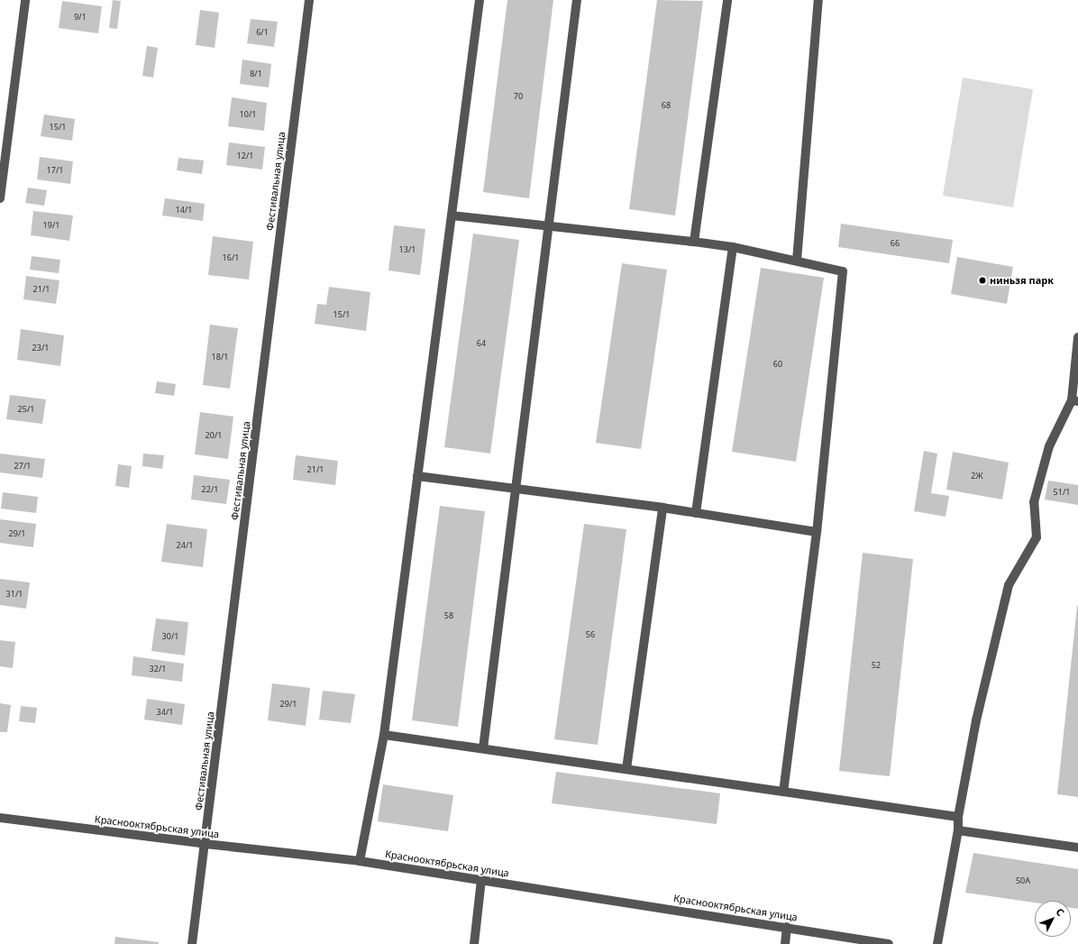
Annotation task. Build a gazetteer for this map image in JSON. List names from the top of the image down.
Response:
{
  "streets": {
    "street": ["Фестивальная улица", "Краснооктябрьская улица"]
  },
  "crossings": [
    ["Фестивальная улица", "Краснооктябрьская улица"]
  ],
  "places": ["ниньзя парк"],
  "house_numbers": [
    "9/1",
    "6/1",
    "8/1",
    "70",
    "68",
    "10/1",
    "15/1",
    "12/1",
    "17/1",
    "14/1",
    "19/1",
    "66",
    "13/1",
    "16/1",
    "21/1",
    "15/1",
    "64",
    "23/1",
    "18/1",
    "60",
    "25/1",
    "20/1",
    "27/1",
    "21/1",
    "2Ж",
    "22/1",
    "51/1",
    "29/1",
    "24/1",
    "31/1",
    "58",
    "56",
    "30/1",
    "52",
    "32/1",
    "29/1",
    "34/1",
    "50А"
  ],
  "north": "top right"
}
